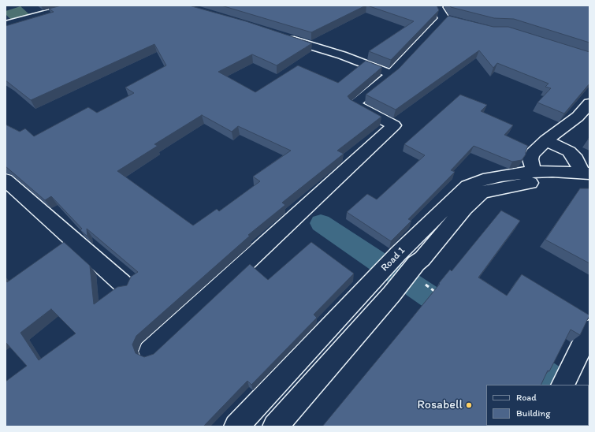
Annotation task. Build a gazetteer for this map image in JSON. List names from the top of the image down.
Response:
{
  "streets": {
    "street": ["Road 1"]
  },
  "places": ["Rosabell"],
  "legend": ["Road", "Building"]
}
